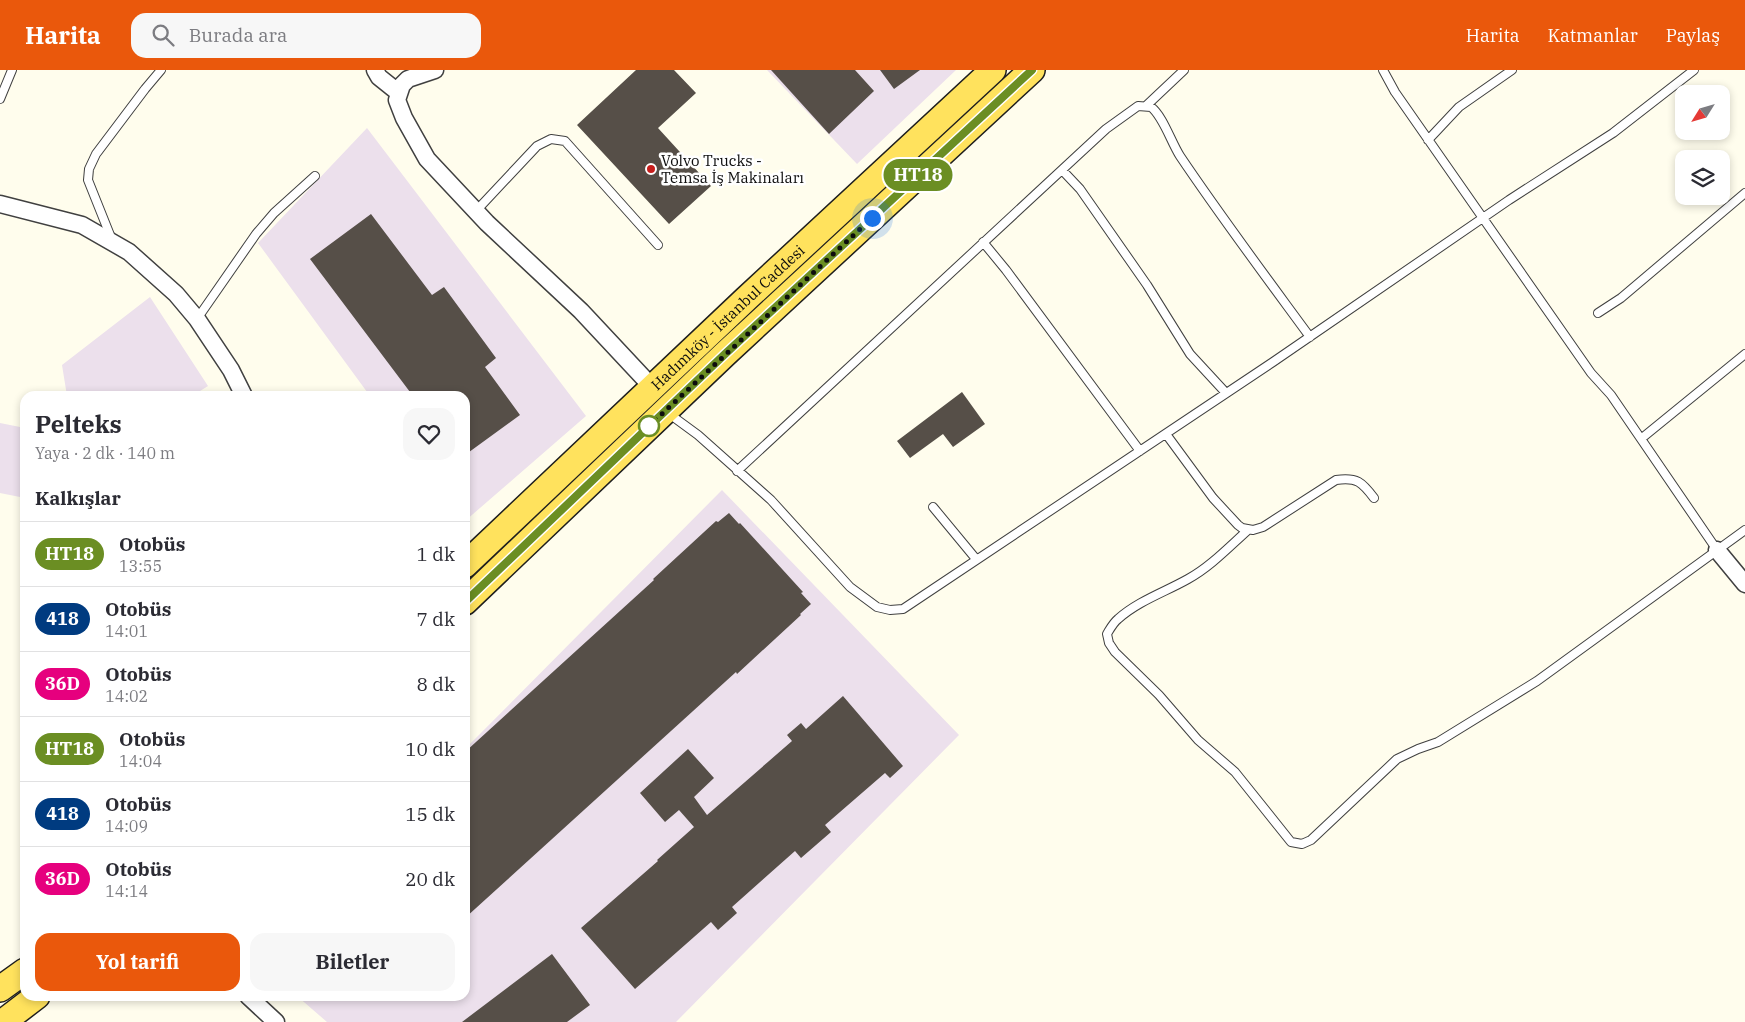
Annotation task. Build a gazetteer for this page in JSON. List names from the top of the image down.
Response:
{
  "streets": {
    "main road": ["Hadımköy - İstanbul Caddesi"]
  },
  "places": ["Volvo Trucks - Temsa İş Makinaları"],
  "lines": ["bus line HT18"],
  "north": "bottom left",
  "page": {
    "header": "Harita",
    "search": "Burada ara",
    "nav": ["Harita", "Katmanlar", "Paylaş"],
    "on_map": "HT18",
    "heading": [
      ["Pelteks", "Yaya · 2 dk · 140 m"],
      "Kalkışlar"
    ],
    "list": [
      {
        "mark": "HT18",
        "name": "Otobüs",
        "note": "13:55",
        "value": "1 dk"
      },
      {
        "mark": "418",
        "name": "Otobüs",
        "note": "14:01",
        "value": "7 dk"
      },
      {
        "mark": "36D",
        "name": "Otobüs",
        "note": "14:02",
        "value": "8 dk"
      },
      {
        "mark": "HT18",
        "name": "Otobüs",
        "note": "14:04",
        "value": "10 dk"
      },
      {
        "mark": "418",
        "name": "Otobüs",
        "note": "14:09",
        "value": "15 dk"
      },
      {
        "mark": "36D",
        "name": "Otobüs",
        "note": "14:14",
        "value": "20 dk"
      }
    ],
    "buttons": ["Yol tarifi", "Biletler"]
  }
}
